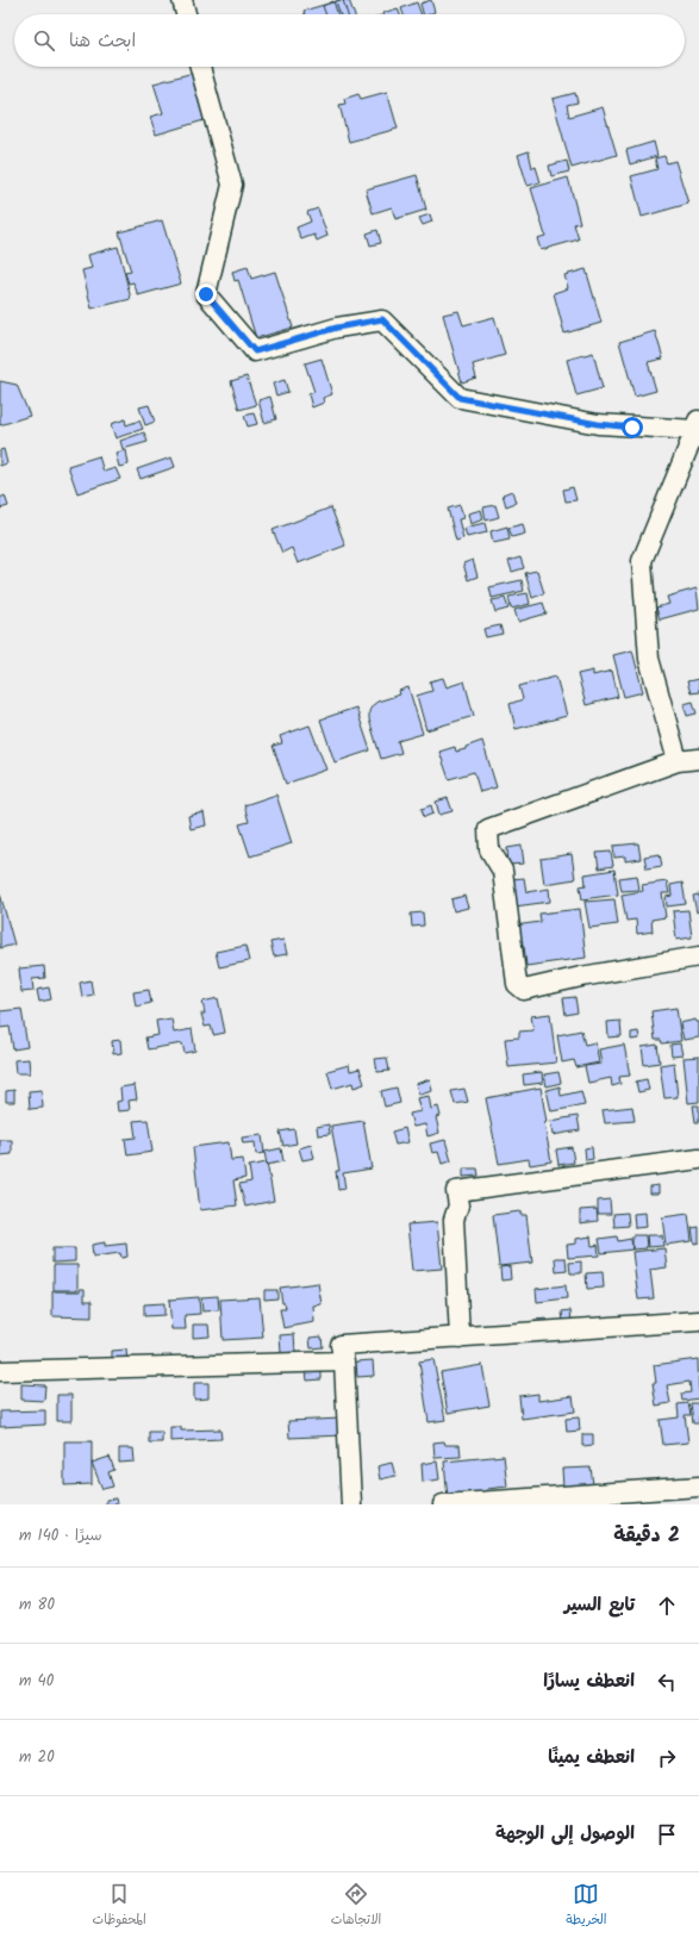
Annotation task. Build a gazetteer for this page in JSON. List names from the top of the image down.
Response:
{
  "page": {
    "search": "ابحث هنا",
    "heading": ["2 دقيقة", "سيرًا · 140 m"],
    "list": [
      ["تابع السير", "80 m"],
      ["انعطف يسارًا", "40 m"],
      ["انعطف يمينًا", "20 m"],
      "الوصول إلى الوجهة"
    ],
    "nav": ["الخريطة", "الاتجاهات", "المحفوظات"]
  }
}
